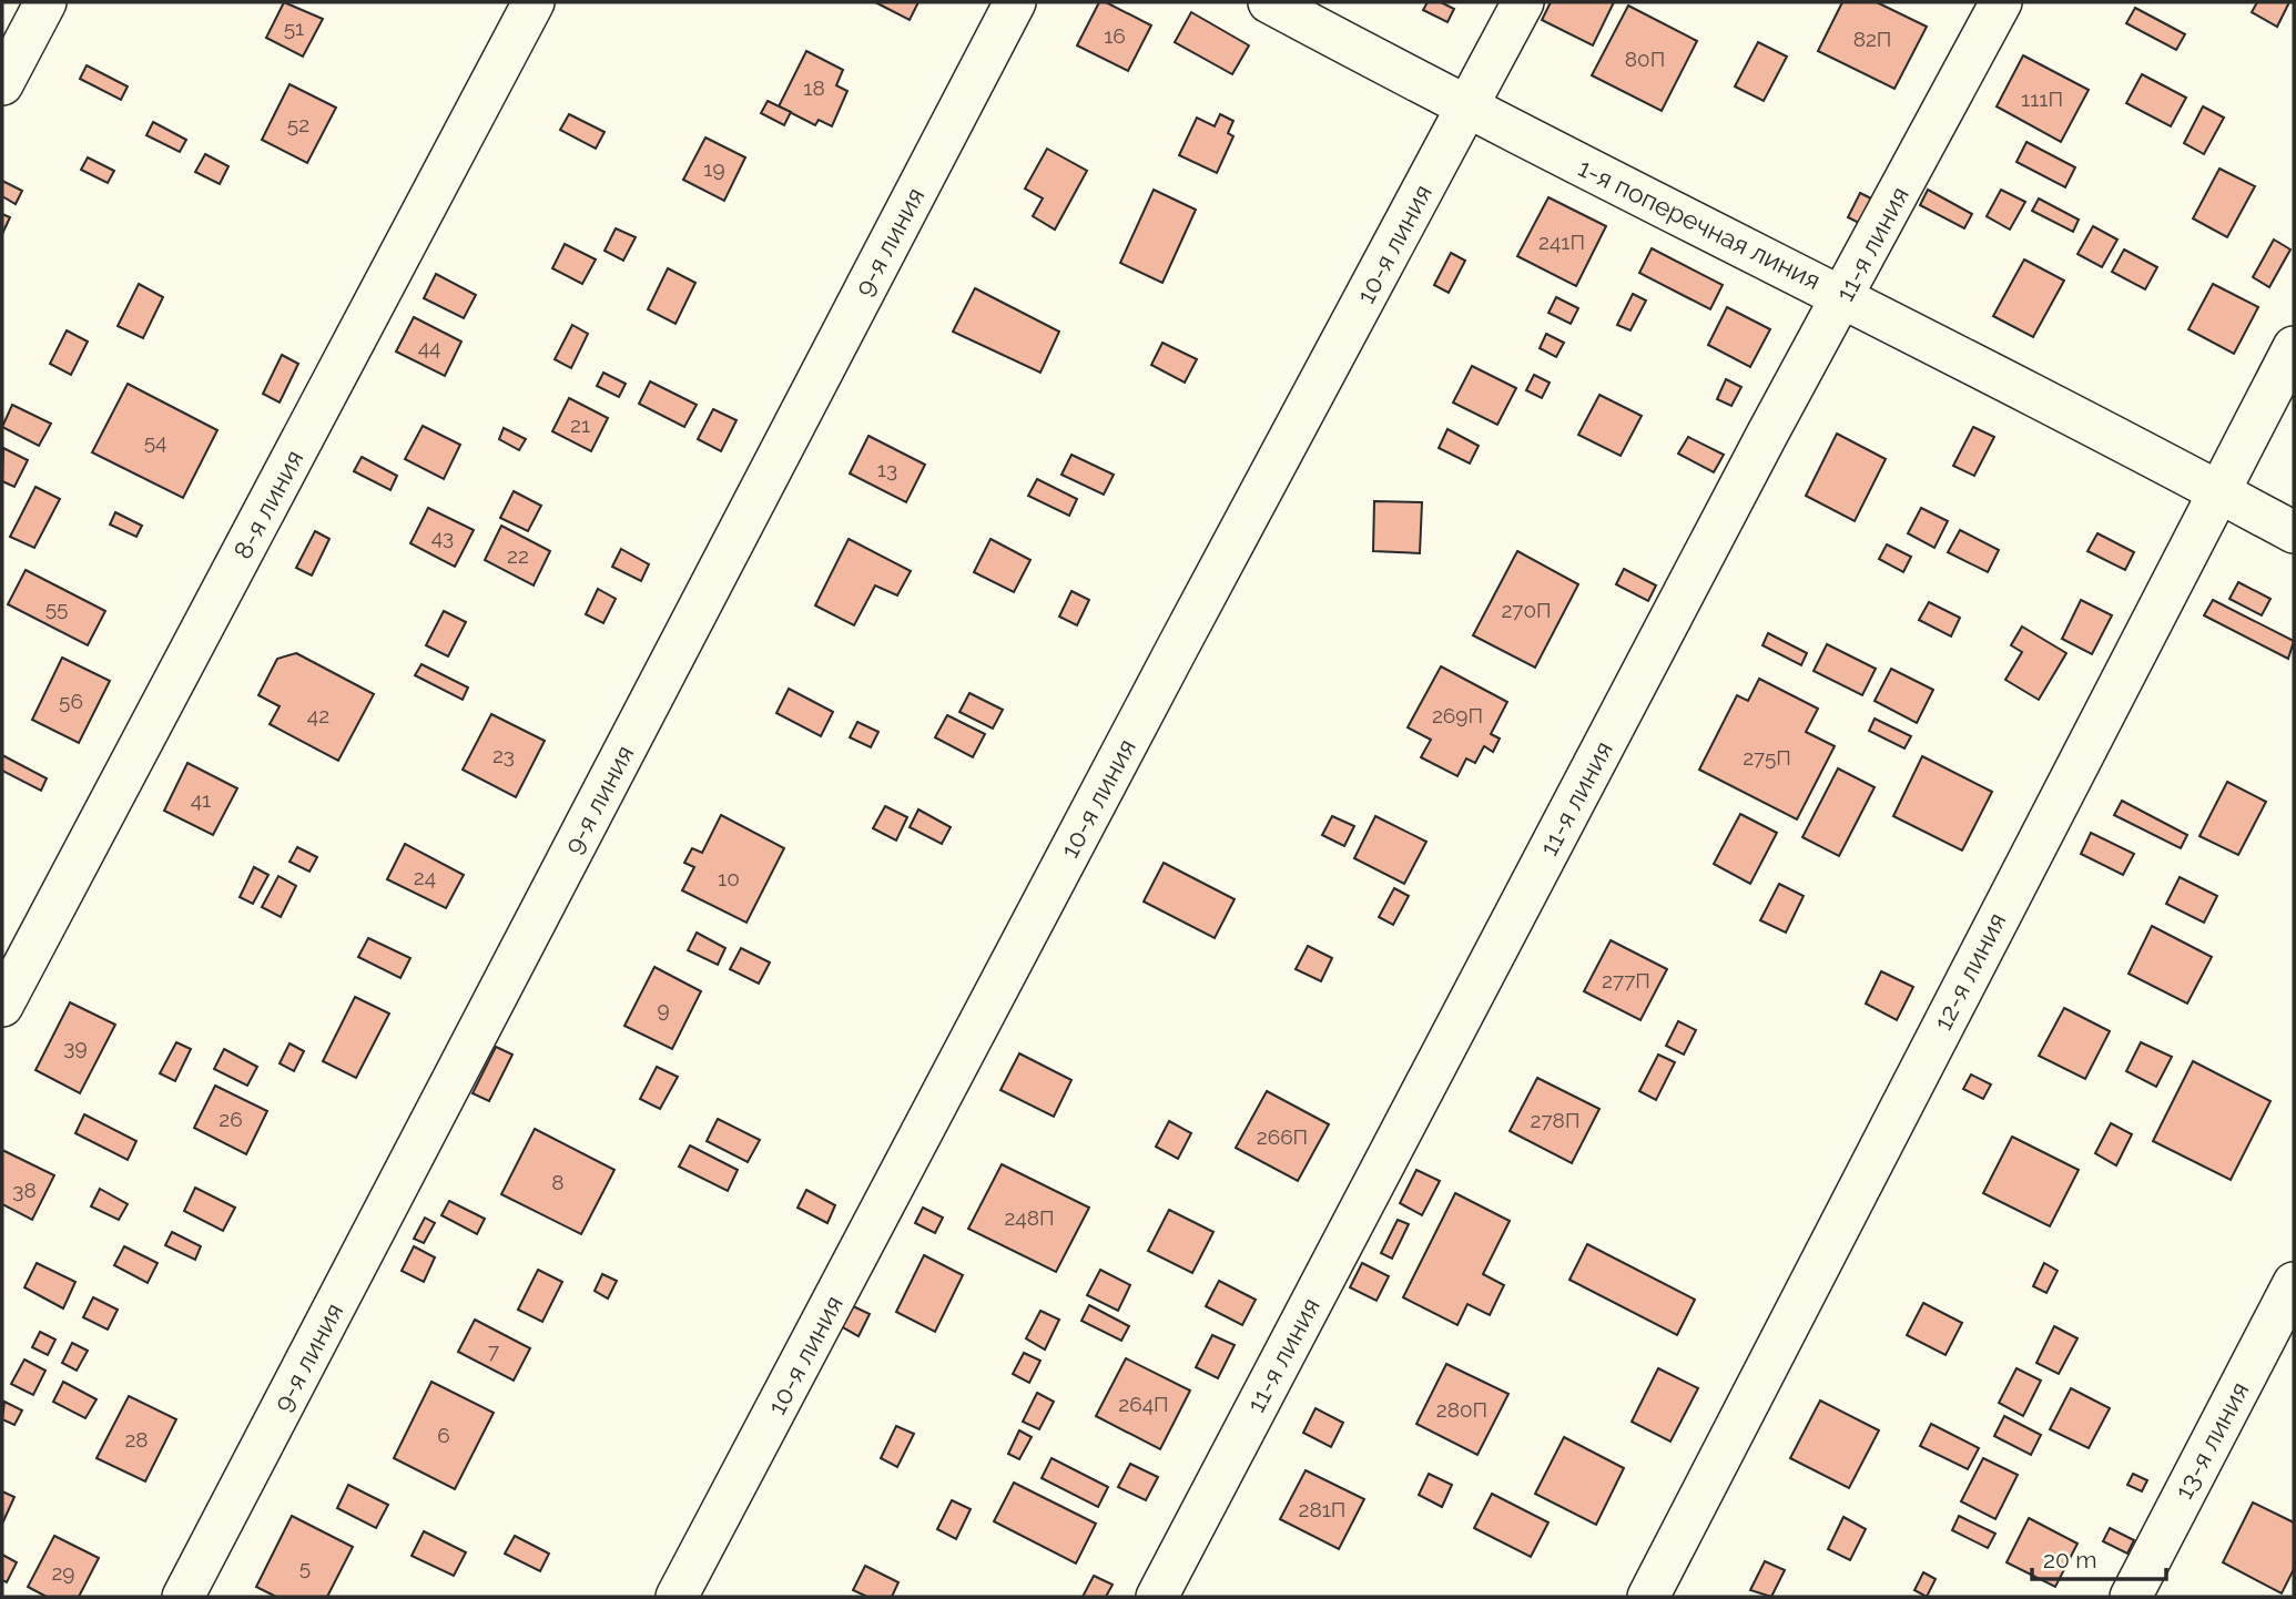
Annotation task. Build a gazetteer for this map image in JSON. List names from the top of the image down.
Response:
{
  "streets": {
    "street": [
      "1-я поперечная линия",
      "9-я линия",
      "10-я линия",
      "11-я линия",
      "8-я линия",
      "12-я линия",
      "13-я линия"
    ]
  },
  "crossings": [
    ["1-я поперечная линия", "10-я линия"],
    ["1-я поперечная линия", "11-я линия"],
    ["1-я поперечная линия", "12-я линия"]
  ],
  "house_numbers": [
    "51",
    "16",
    "82П",
    "80П",
    "18",
    "111П",
    "52",
    "19",
    "241П",
    "44",
    "21",
    "54",
    "13",
    "43",
    "22",
    "55",
    "270П",
    "56",
    "42",
    "269П",
    "23",
    "275П",
    "41",
    "24",
    "10",
    "277П",
    "9",
    "39",
    "26",
    "278П",
    "266П",
    "8",
    "38",
    "248П",
    "7",
    "264П",
    "280П",
    "6",
    "28",
    "281П",
    "5",
    "29"
  ],
  "scale_bar": "20 m"
}
